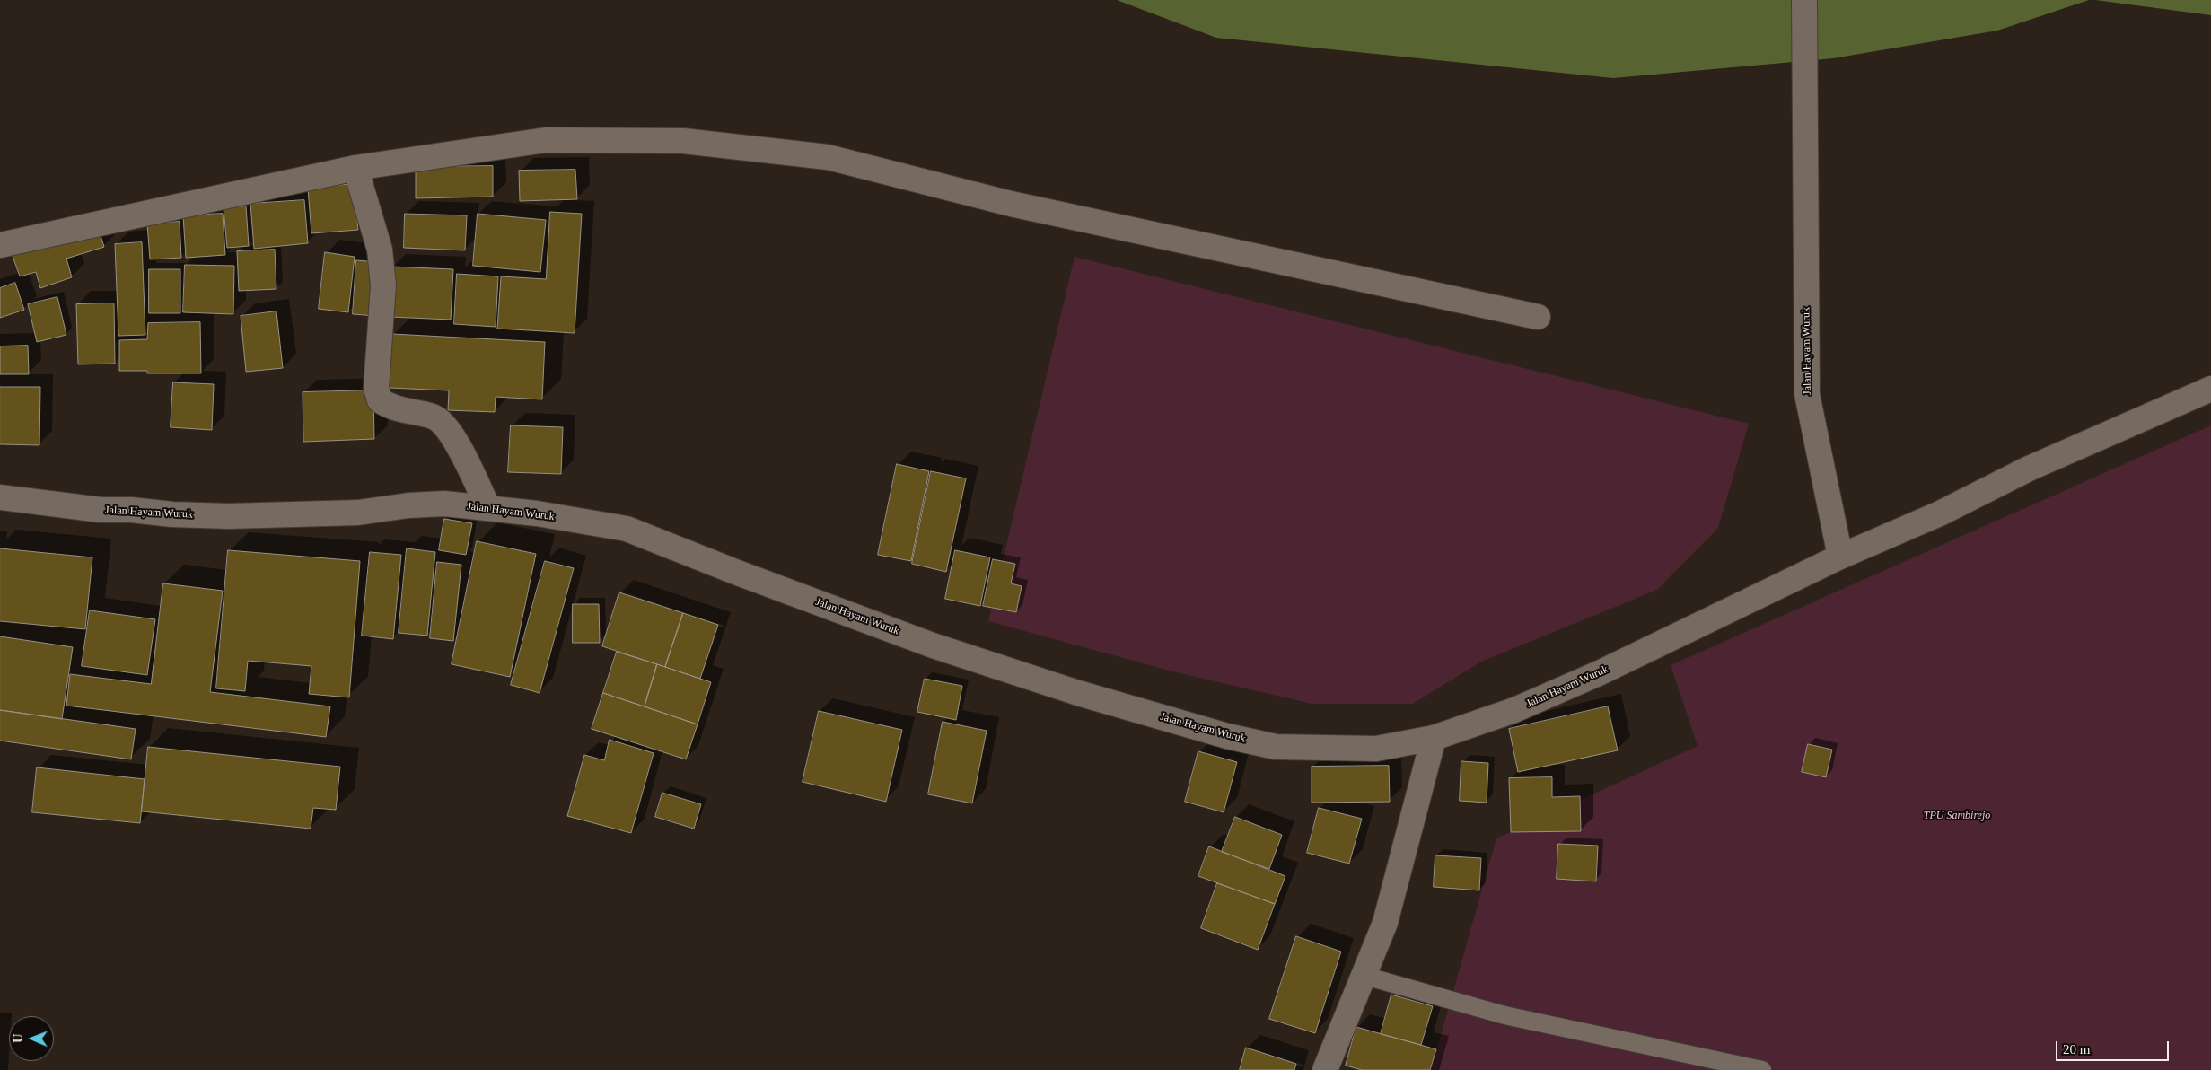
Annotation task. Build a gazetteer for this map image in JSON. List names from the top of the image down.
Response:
{
  "streets": {
    "main road": ["Jalan Hayam Wuruk"]
  },
  "parks": ["TPU Sambirejo"],
  "scale_bar": "20 m",
  "north": "left"
}
